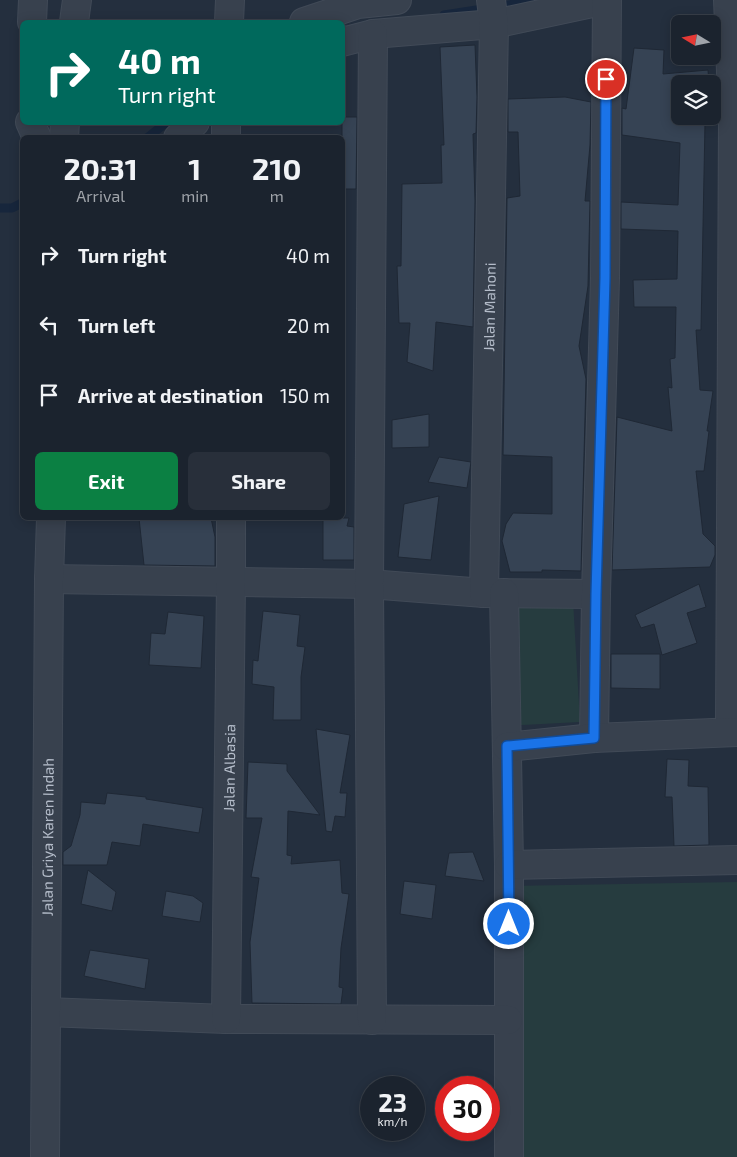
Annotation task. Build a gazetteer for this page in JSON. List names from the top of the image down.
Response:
{
  "streets": {
    "street": ["Jalan Mahoni", "Jalan Albasia", "Jalan Griya Karen Indah"]
  },
  "north": "left",
  "page": {
    "turn": ["40 m", "Turn right"],
    "eta": [
      "20:31",
      "Arrival",
      "1",
      "min",
      "210",
      "m"
    ],
    "list": [
      {
        "name": "Turn right",
        "value": "40 m"
      },
      {
        "name": "Turn left",
        "value": "20 m"
      },
      {
        "name": "Arrive at destination",
        "value": "150 m"
      }
    ],
    "buttons": ["Exit", "Share"],
    "speed": "23 km/h",
    "limit": "30"
  }
}
